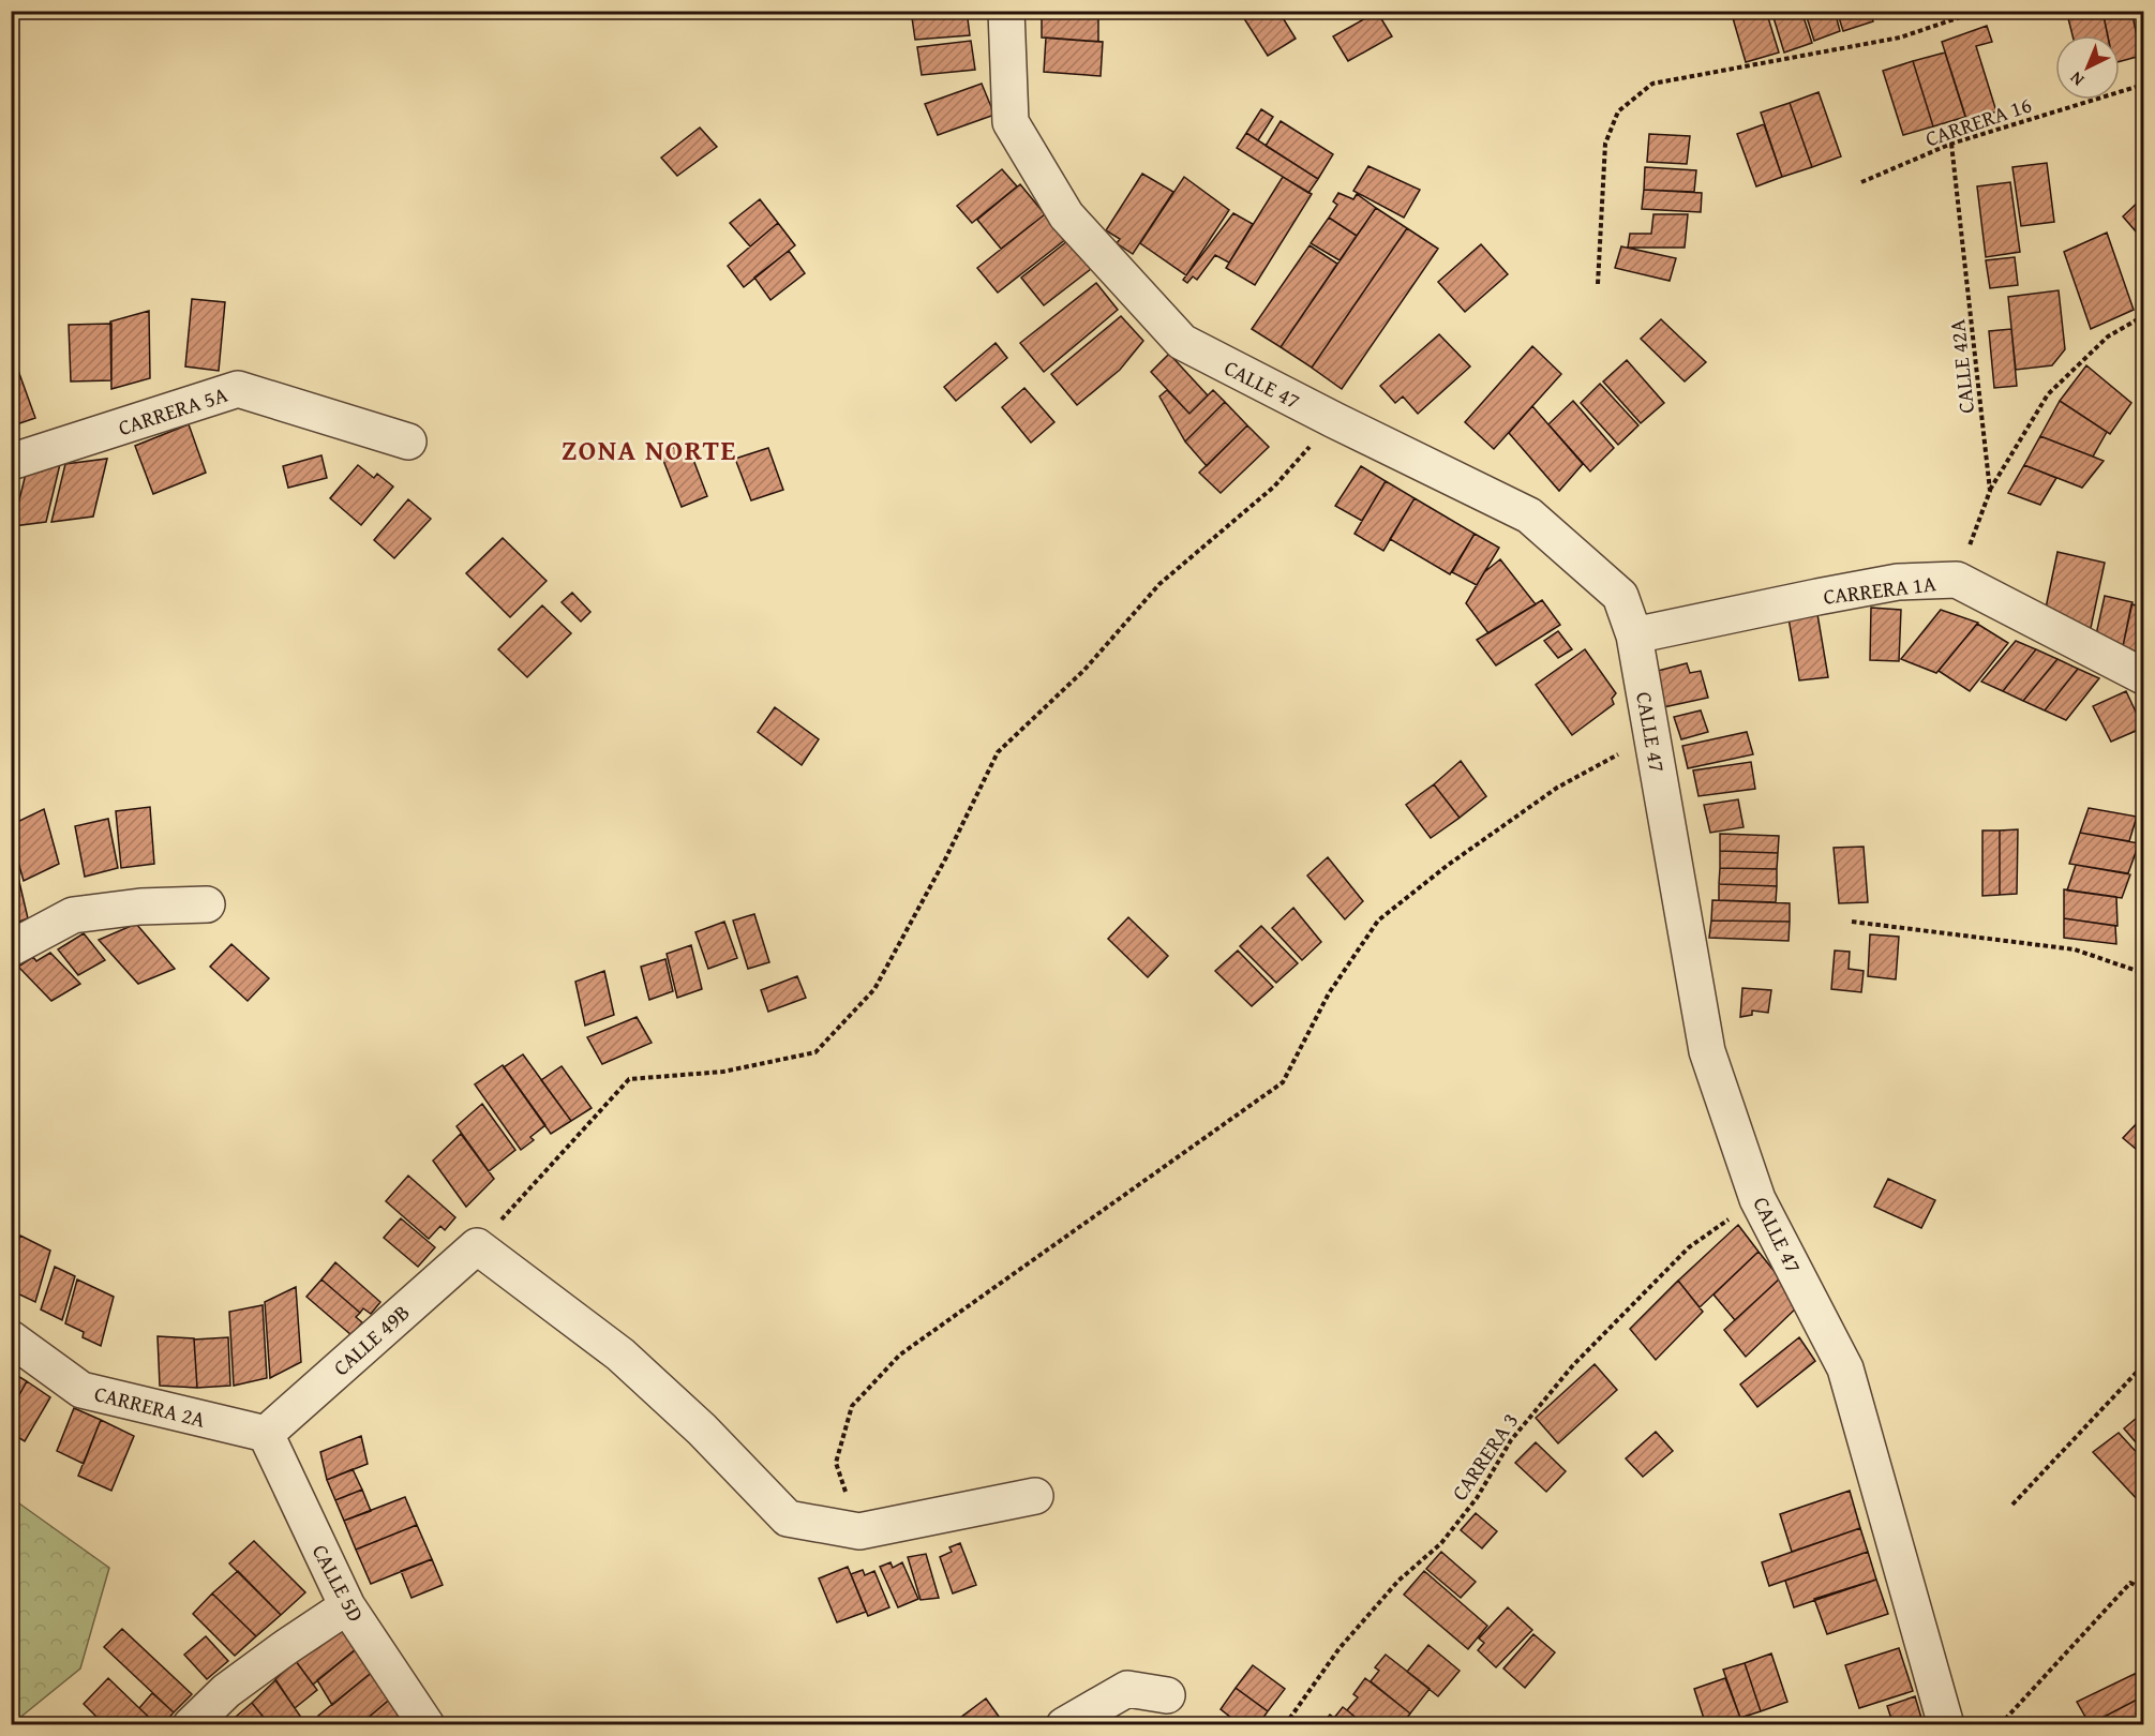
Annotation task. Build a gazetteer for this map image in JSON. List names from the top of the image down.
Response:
{
  "streets": {
    "street": [
      "CALLE 47",
      "CARRERA 5A",
      "CARRERA 1A",
      "CALLE 49B",
      "CARRERA 2A",
      "CALLE 5D"
    ],
    "path": ["CARRERA 16", "CALLE 42A", "CARRERA 3"]
  },
  "crossings": [
    ["CARRERA 16", "CALLE 42A"],
    ["CALLE 42A", "CARRERA 1A"],
    ["CALLE 47", "CARRERA 1A"],
    ["CALLE 47", "CARRERA 3"],
    ["CALLE 49B", "CARRERA 2A"],
    ["CALLE 49B", "CALLE 5D"],
    ["CARRERA 2A", "CALLE 5D"]
  ],
  "districts": ["ZONA NORTE"],
  "north": "bottom left"
}
